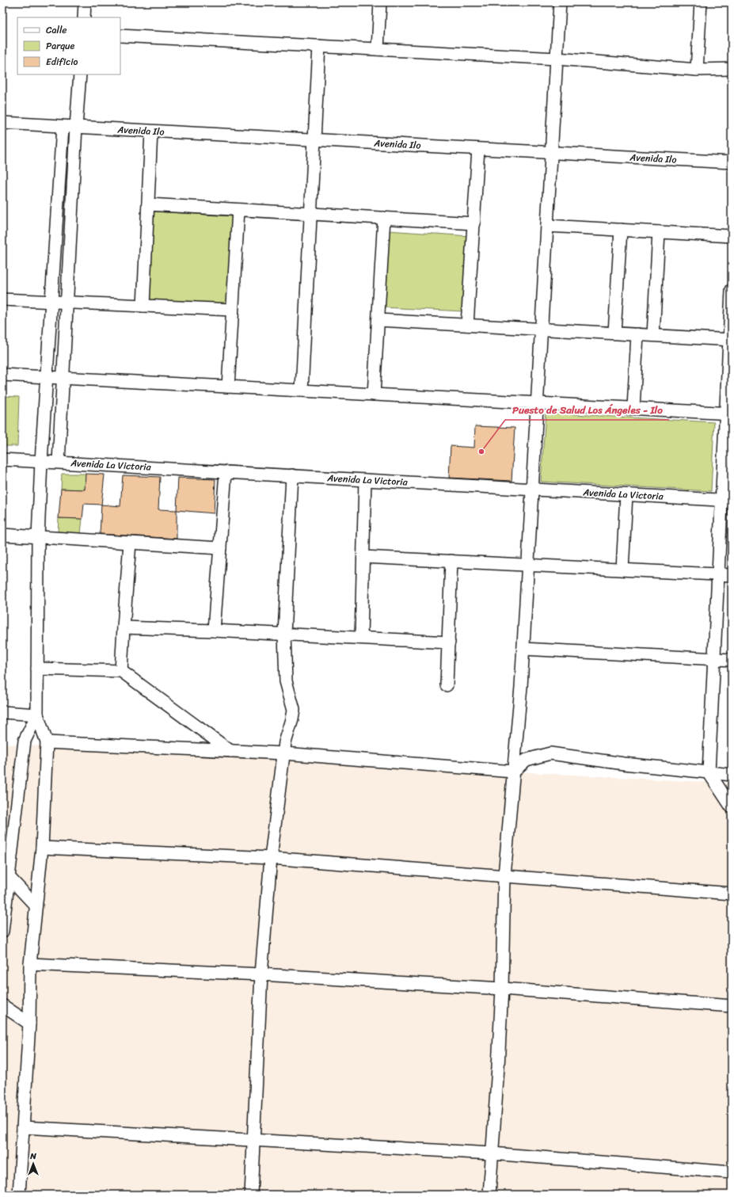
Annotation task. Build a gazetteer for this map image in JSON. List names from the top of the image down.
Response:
{
  "streets": {
    "street": ["Avenida Ilo", "Avenida La Victoria"]
  },
  "places": ["Puesto de Salud Los Ángeles - Ilo"],
  "legend": ["Calle", "Parque", "Edificio"],
  "north": "top"
}
